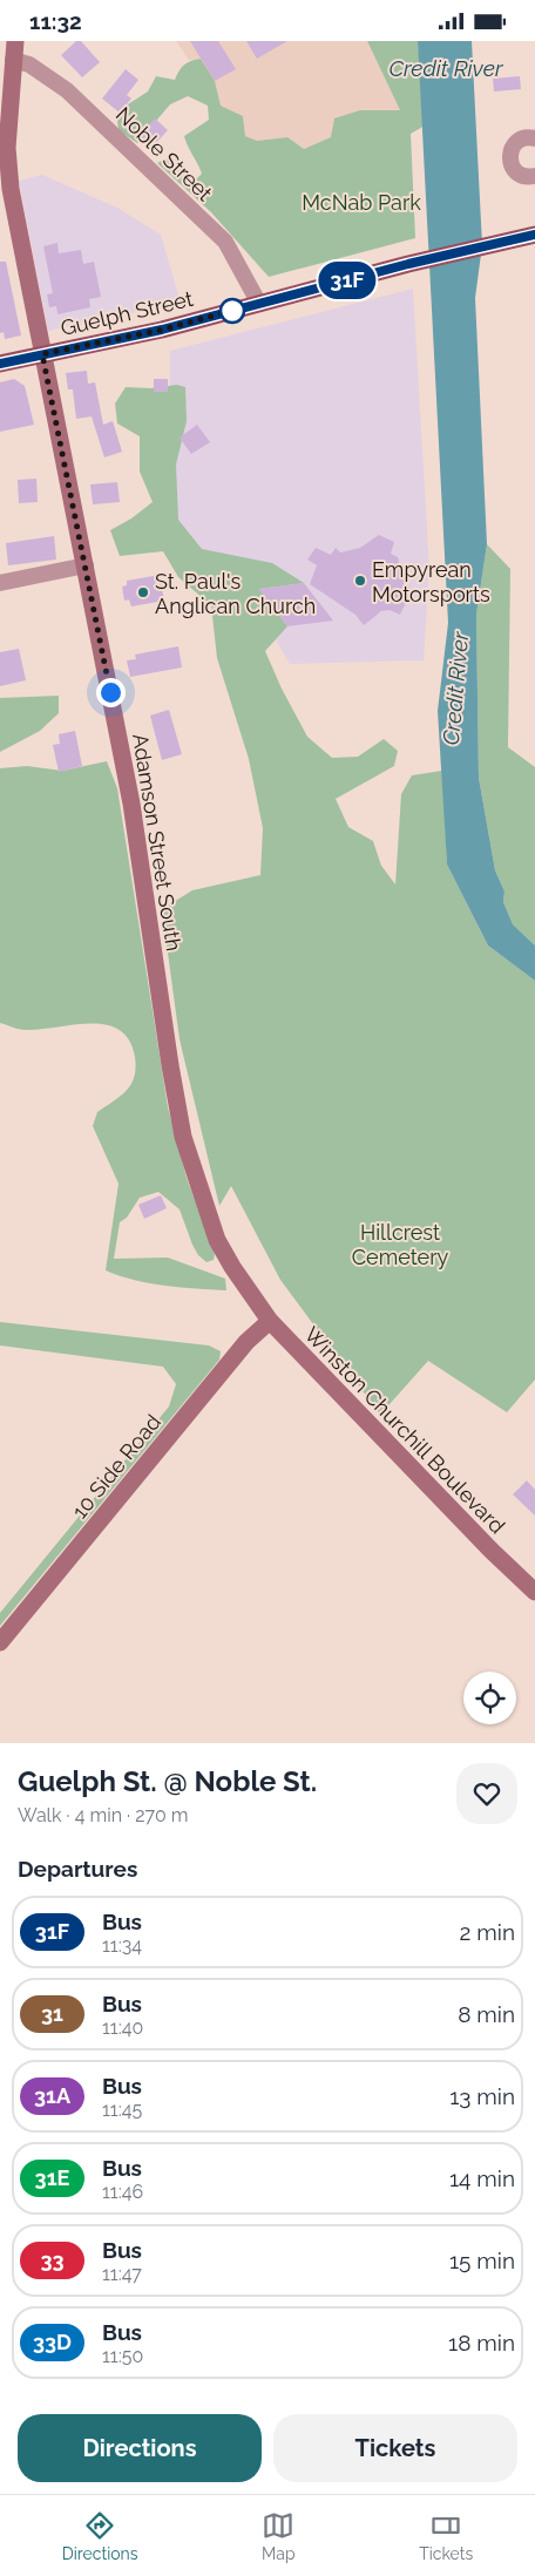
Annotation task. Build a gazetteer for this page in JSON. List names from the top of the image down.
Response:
{
  "streets": {
    "main road": [
      "Guelph Street",
      "Adamson Street South",
      "Winston Churchill Boulevard",
      "10 Side Road"
    ],
    "street": ["Noble Street"]
  },
  "crossings": [
    ["Noble Street", "Guelph Street"],
    ["Noble Street", "Adamson Street South"],
    ["Guelph Street", "Adamson Street South"],
    ["Adamson Street South", "Winston Churchill Boulevard"],
    ["Adamson Street South", "10 Side Road"],
    ["Winston Churchill Boulevard", "10 Side Road"]
  ],
  "water": ["Credit River"],
  "parks": ["McNab Park", "Hillcrest Cemetery"],
  "places": ["Empyrean Motorsports", "St. Paul's Anglican Church"],
  "lines": ["bus line 31F"],
  "page": {
    "status": "11:32",
    "on_map": "31F",
    "heading": [
      ["Guelph St. @ Noble St.", "Walk · 4 min · 270 m"],
      "Departures"
    ],
    "list": [
      {
        "mark": "31F",
        "name": "Bus",
        "note": "11:34",
        "value": "2 min"
      },
      {
        "mark": "31",
        "name": "Bus",
        "note": "11:40",
        "value": "8 min"
      },
      {
        "mark": "31A",
        "name": "Bus",
        "note": "11:45",
        "value": "13 min"
      },
      {
        "mark": "31E",
        "name": "Bus",
        "note": "11:46",
        "value": "14 min"
      },
      {
        "mark": "33",
        "name": "Bus",
        "note": "11:47",
        "value": "15 min"
      },
      {
        "mark": "33D",
        "name": "Bus",
        "note": "11:50",
        "value": "18 min"
      }
    ],
    "buttons": ["Directions", "Tickets"],
    "tabs": ["Directions", "Map", "Tickets"]
  }
}
